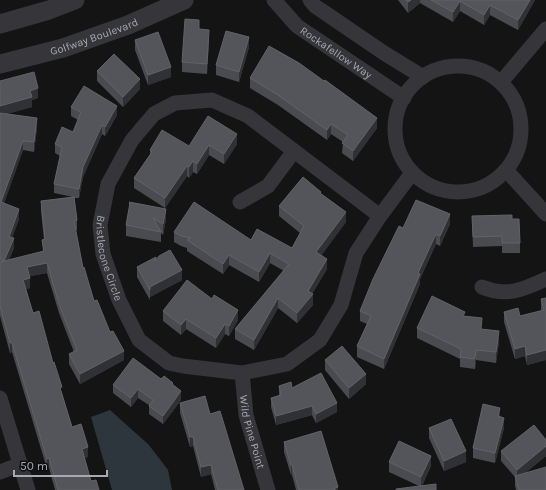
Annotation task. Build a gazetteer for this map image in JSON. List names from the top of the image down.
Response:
{
  "streets": {
    "street": [
      "Golfway Boulevard",
      "Rockafellow Way",
      "Bristlecone Circle",
      "Wild Pine Point"
    ]
  },
  "crossings": [
    ["Rockafellow Way", "Bristlecone Circle"],
    ["Bristlecone Circle", "Wild Pine Point"]
  ],
  "scale_bar": "50 m"
}
